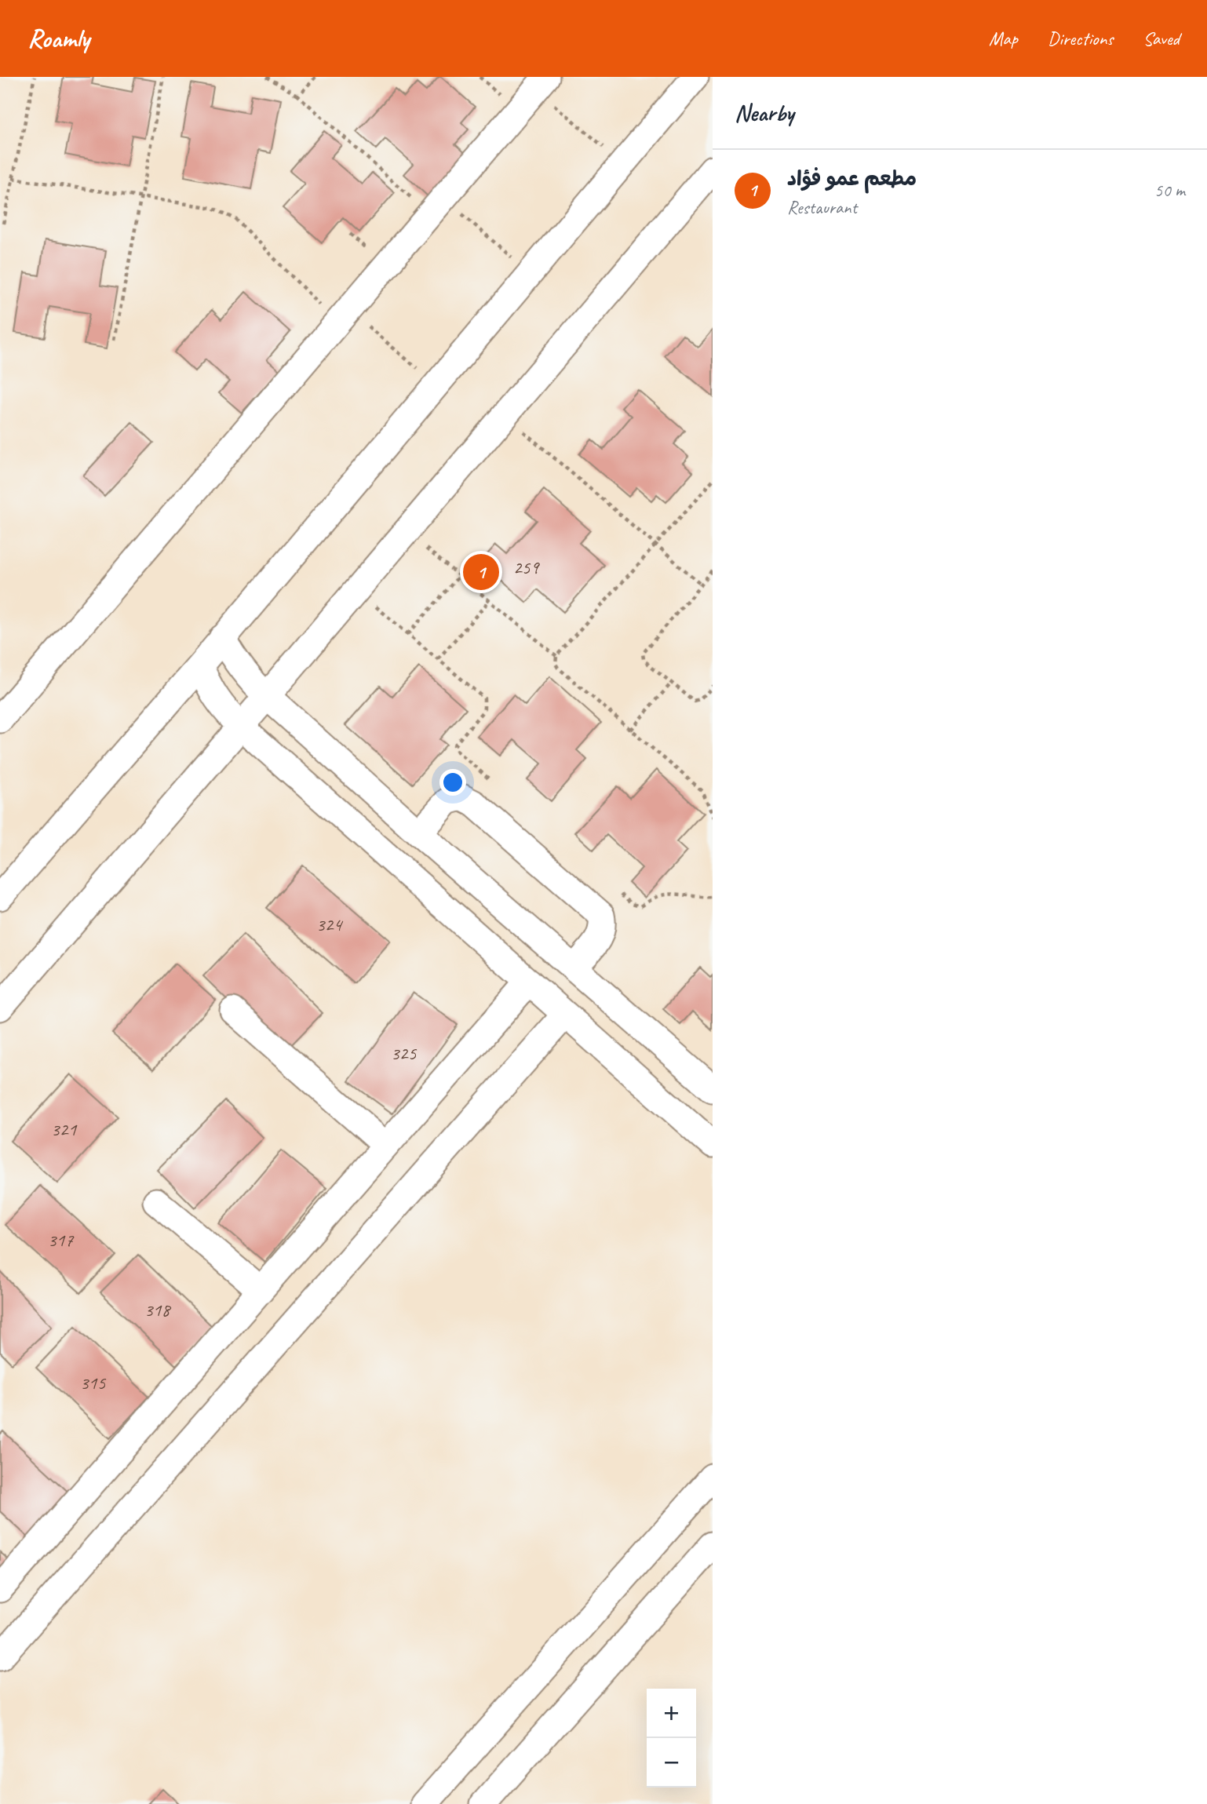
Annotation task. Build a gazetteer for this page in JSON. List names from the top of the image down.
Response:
{
  "house_numbers": [
    "259",
    "324",
    "325",
    "321",
    "317",
    "318",
    "315"
  ],
  "page": {
    "header": "Roamly",
    "nav": ["Map", "Directions", "Saved"],
    "heading": "Nearby",
    "list": [
      {
        "mark": "1",
        "name": "مطعم عمو فؤاد",
        "note": "Restaurant",
        "value": "50 m"
      }
    ],
    "pins": "1",
    "map_buttons": ["+", "−"]
  }
}
